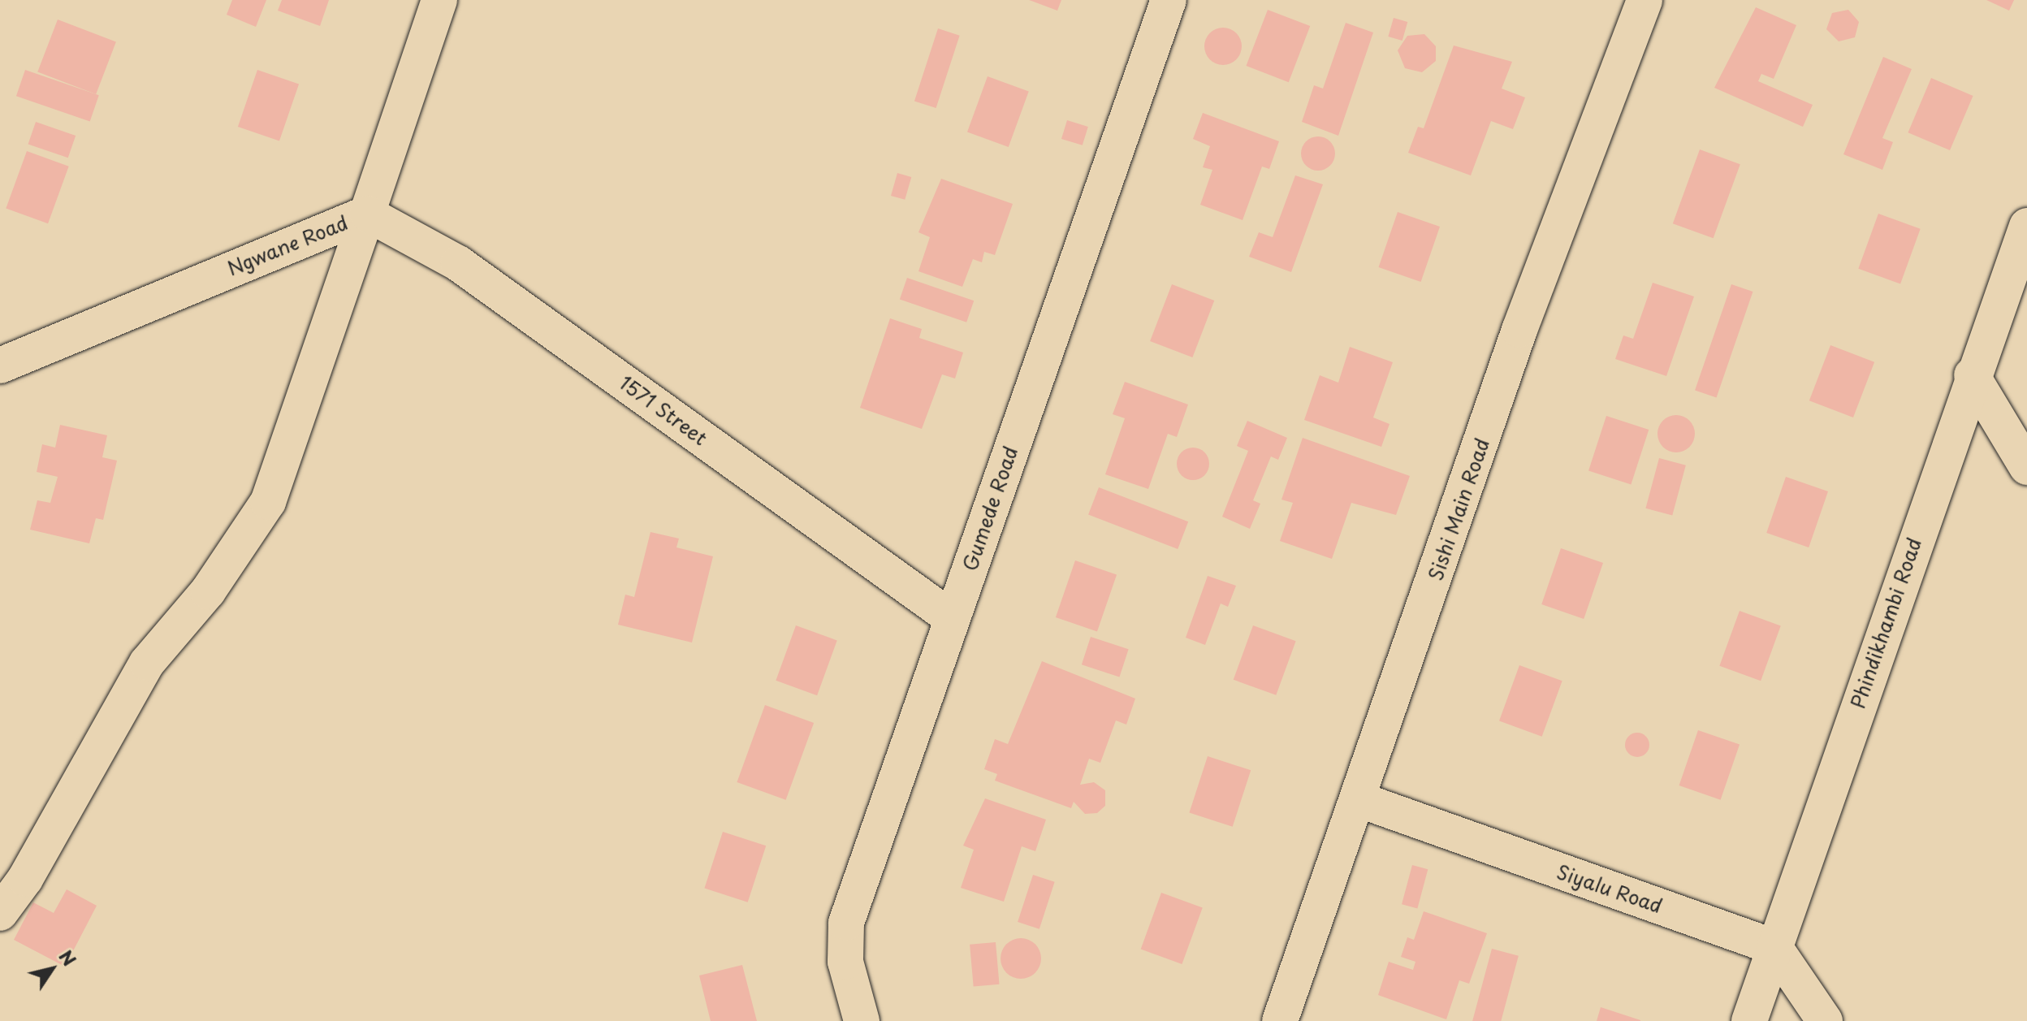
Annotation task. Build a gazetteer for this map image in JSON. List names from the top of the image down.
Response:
{
  "streets": {
    "street": [
      "Ngwane Road",
      "1571 Street",
      "Gumede Road",
      "Sishi Main Road",
      "Phindikhambi Road",
      "Siyalu Road"
    ]
  },
  "crossings": [
    ["Ngwane Road", "1571 Street"],
    ["1571 Street", "Gumede Road"],
    ["Sishi Main Road", "Siyalu Road"],
    ["Phindikhambi Road", "Siyalu Road"]
  ],
  "north": "top right"
}
